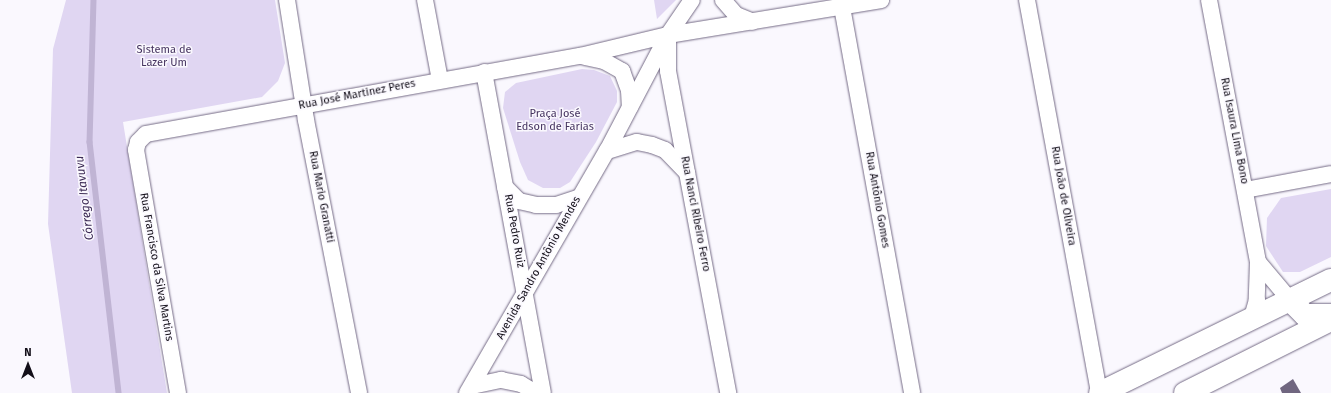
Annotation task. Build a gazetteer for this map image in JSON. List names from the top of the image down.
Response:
{
  "streets": {
    "street": [
      "Rua José Martinez Peres",
      "Rua Isaura Lima Bono",
      "Rua João de Oliveira",
      "Rua Mario Granatti",
      "Rua Antônio Gomes",
      "Rua Nanci Ribeiro Ferro",
      "Rua Pedro Ruiz",
      "Rua Francisco da Silva Martins",
      "Avenida Sandro Antônio Mendes"
    ]
  },
  "crossings": [
    ["Rua José Martinez Peres", "Rua Mario Granatti"],
    ["Rua José Martinez Peres", "Rua Antônio Gomes"],
    ["Rua José Martinez Peres", "Rua Nanci Ribeiro Ferro"],
    ["Rua José Martinez Peres", "Rua Pedro Ruiz"],
    ["Rua José Martinez Peres", "Rua Francisco da Silva Martins"],
    ["Rua José Martinez Peres", "Avenida Sandro Antônio Mendes"],
    ["Rua Nanci Ribeiro Ferro", "Avenida Sandro Antônio Mendes"],
    ["Rua Pedro Ruiz", "Avenida Sandro Antônio Mendes"]
  ],
  "water": ["Córrego Itavuvu"],
  "parks": ["Sistema de Lazer Um", "Praça José Edson de Farias"],
  "north": "top"
}
